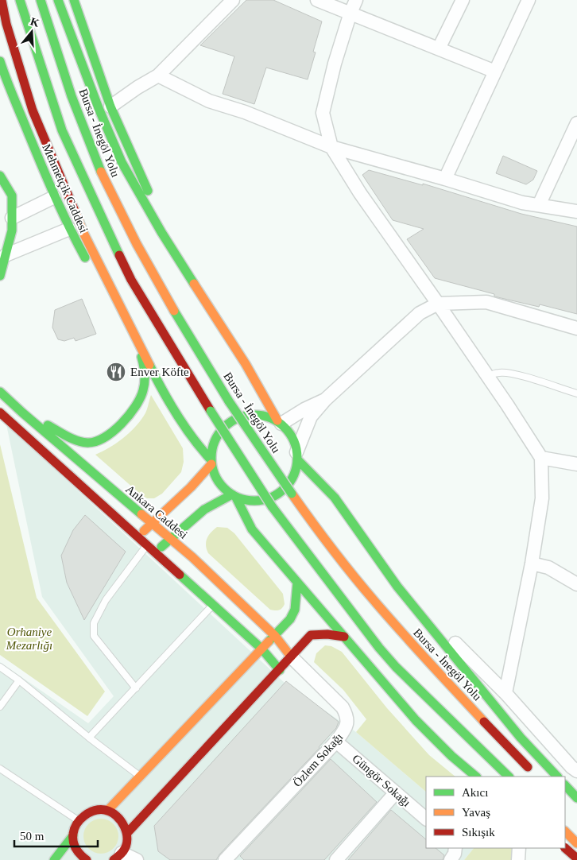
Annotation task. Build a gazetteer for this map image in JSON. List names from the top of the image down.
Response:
{
  "streets": {
    "main road": ["Bursa - İnegöl Yolu", "Mehmetçik Caddesi", "Ankara Caddesi"],
    "street": ["Özlem Sokağı", "Güngör Sokağı"]
  },
  "crossings": [
    ["Ankara Caddesi", "Özlem Sokağı"],
    ["Özlem Sokağı", "Güngör Sokağı"]
  ],
  "parks": ["Orhaniye Mezarlığı"],
  "places": {
    "restaurant": ["Enver Köfte"]
  },
  "legend": ["Akıcı", "Yavaş", "Sıkışık"],
  "scale_bar": "50 m",
  "north": "top"
}
